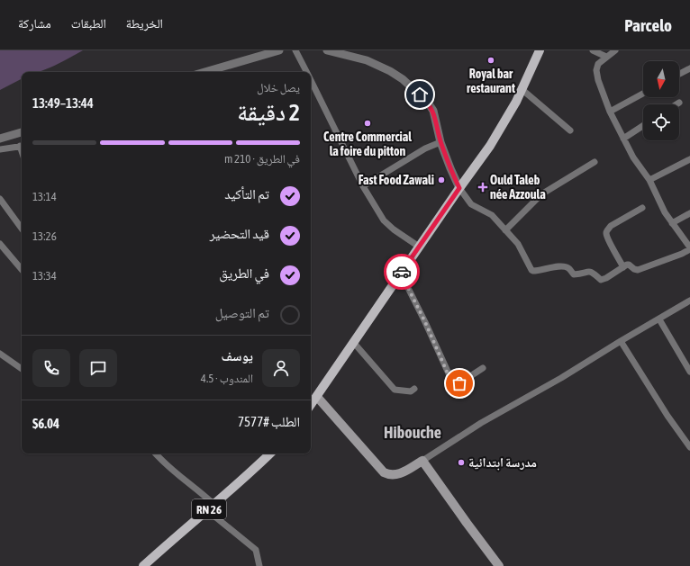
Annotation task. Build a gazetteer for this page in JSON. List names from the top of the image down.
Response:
{
  "streets": {
    "main road": ["RN 26"]
  },
  "districts": ["Hibouche"],
  "places": {
    "other": [
      "Royal bar restaurant",
      "Centre Commercial la foire du pitton",
      "Fast Food Zawali",
      "مدرسة ابتدائية"
    ],
    "health": ["Ould Taleb née Azzoula"]
  },
  "north": "bottom",
  "page": {
    "header": "Parcelo",
    "nav": ["الخريطة", "الطبقات", "مشاركة"],
    "heading": ["2 دقيقة", "يصل خلال", "13:44–13:49"],
    "panel": [
      "يوسف",
      "المندوب · 4.5",
      "الطلب #7577",
      "$6.04"
    ],
    "bar": "في الطريق · 210 m",
    "list": [
      ["تم التأكيد", "13:14"],
      ["قيد التحضير", "13:26"],
      ["في الطريق", "13:34"],
      "تم التوصيل"
    ]
  }
}
